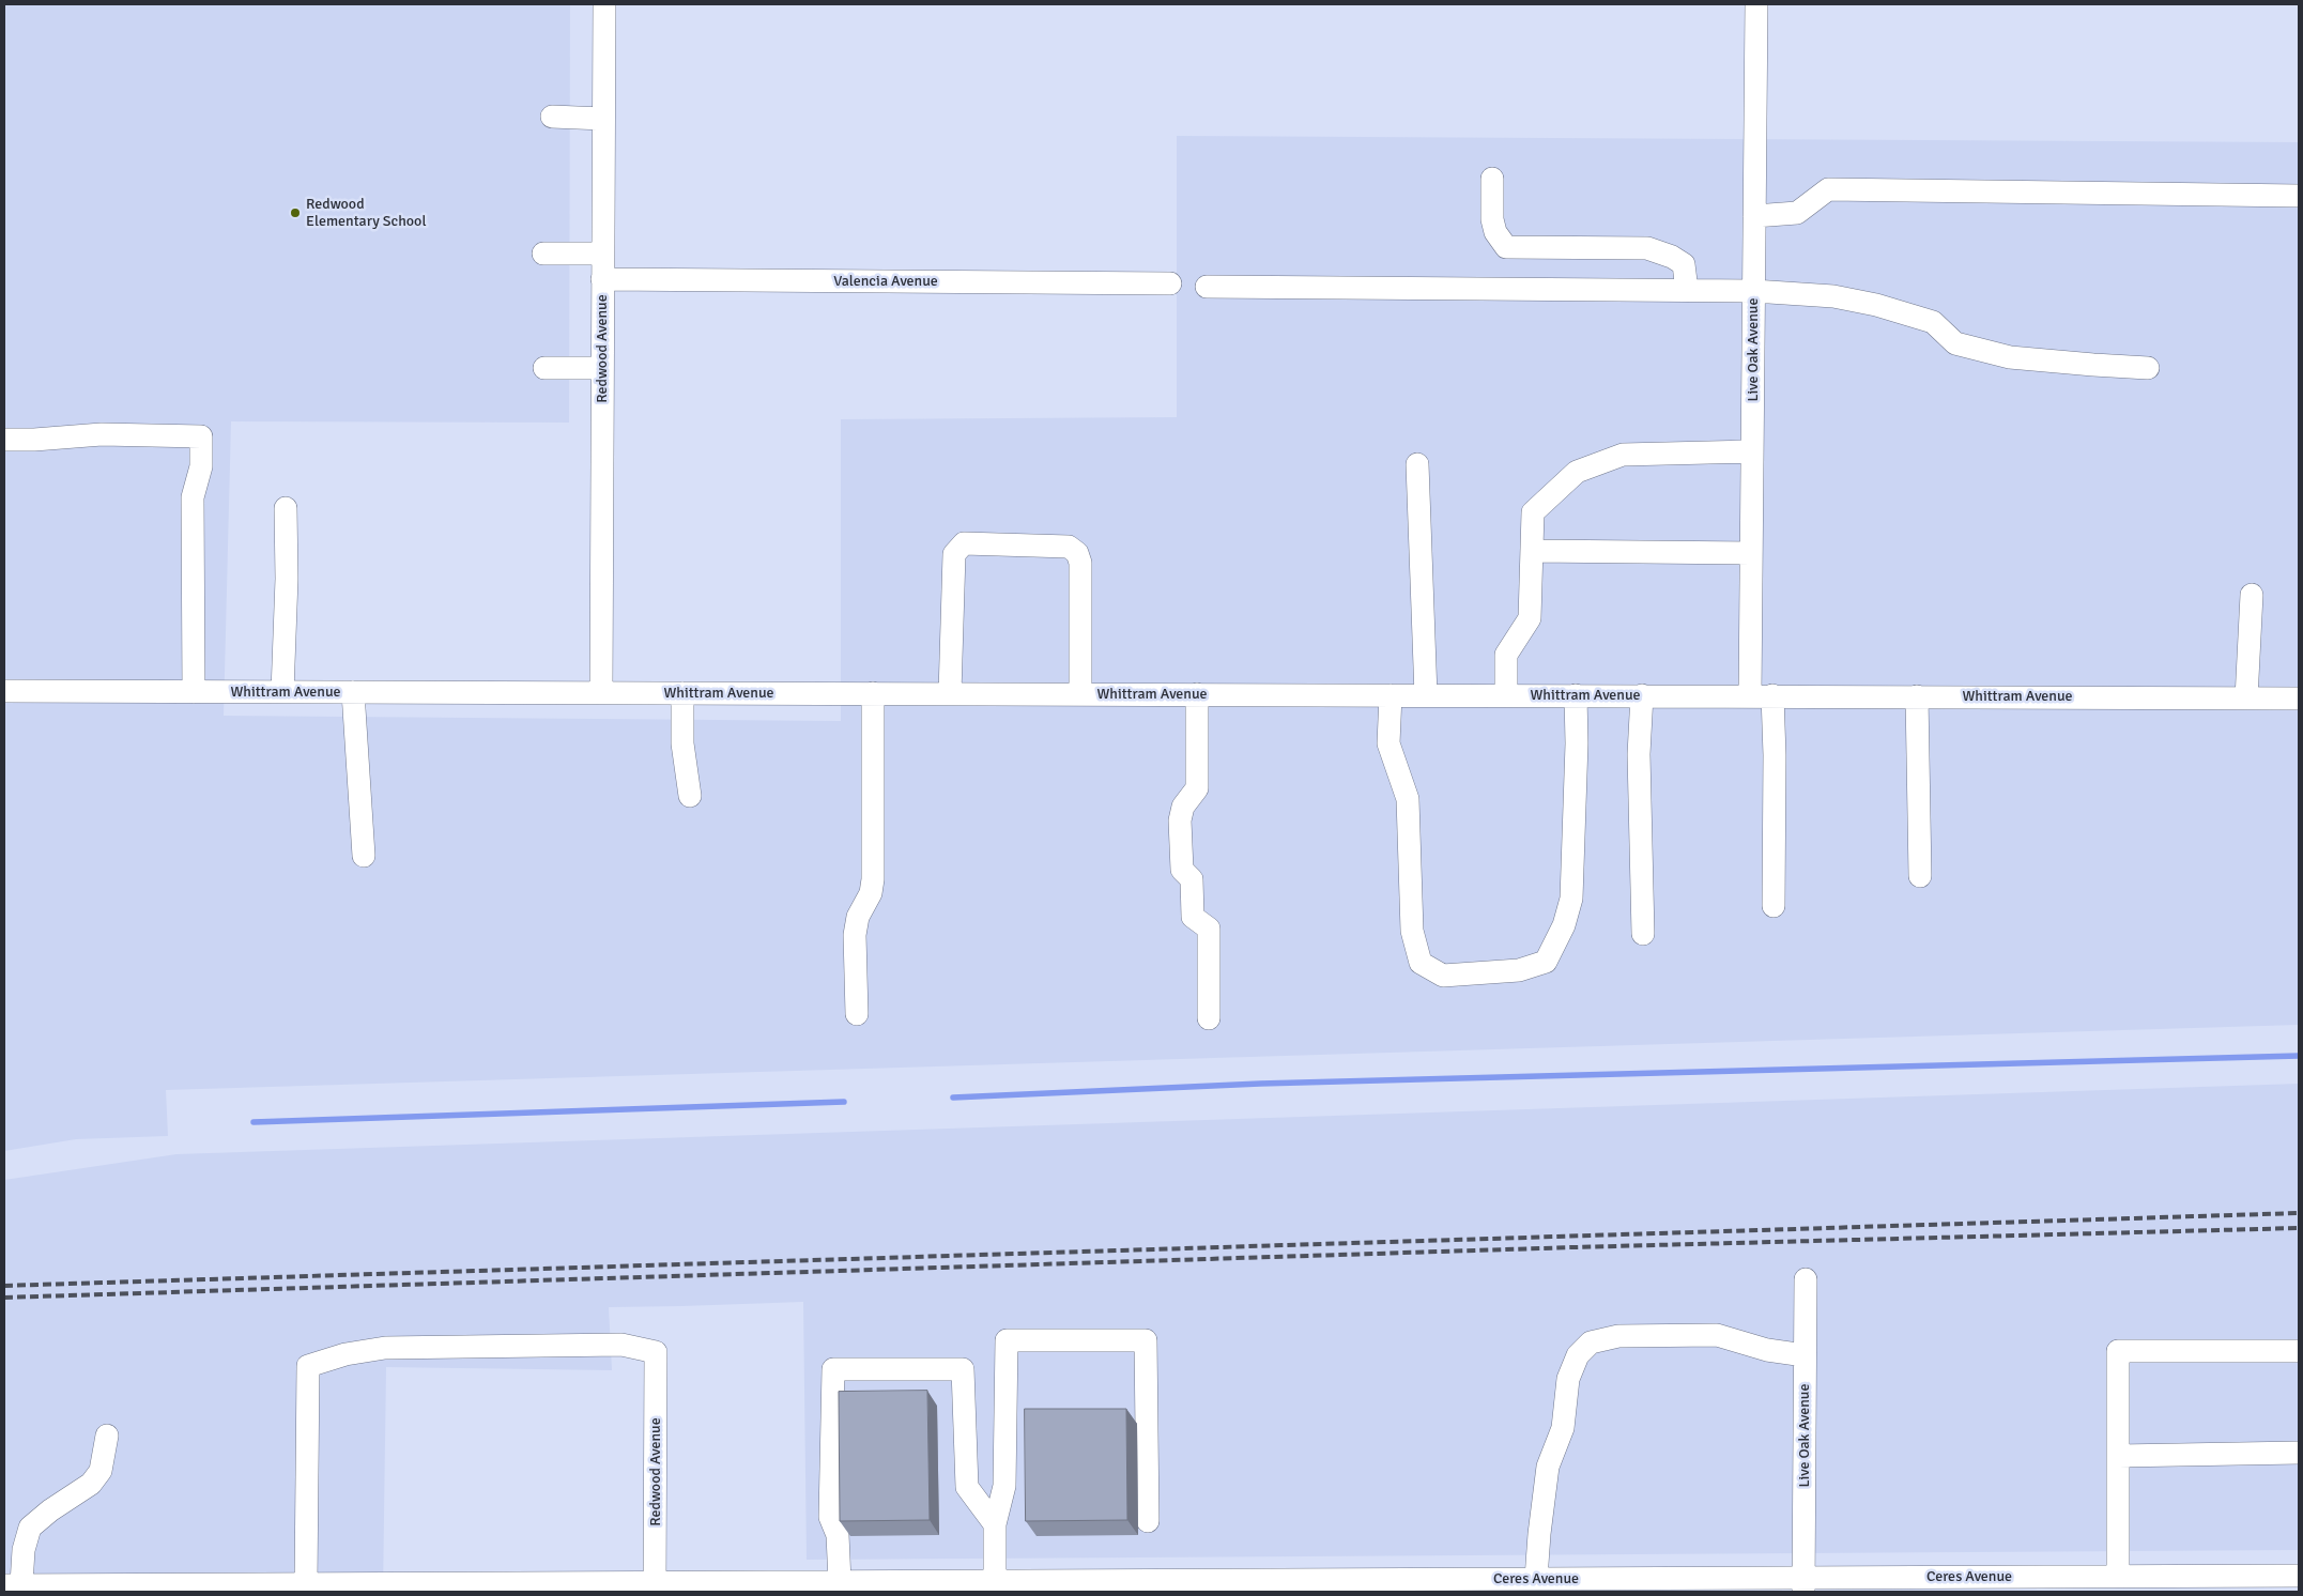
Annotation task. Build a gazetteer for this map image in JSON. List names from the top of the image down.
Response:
{
  "streets": {
    "street": [
      "Valencia Avenue",
      "Redwood Avenue",
      "Live Oak Avenue",
      "Whittram Avenue",
      "Ceres Avenue"
    ]
  },
  "crossings": [
    ["Valencia Avenue", "Redwood Avenue"],
    ["Redwood Avenue", "Whittram Avenue"],
    ["Redwood Avenue", "Ceres Avenue"],
    ["Live Oak Avenue", "Whittram Avenue"],
    ["Live Oak Avenue", "Ceres Avenue"]
  ],
  "places": ["Redwood Elementary School"]
}
